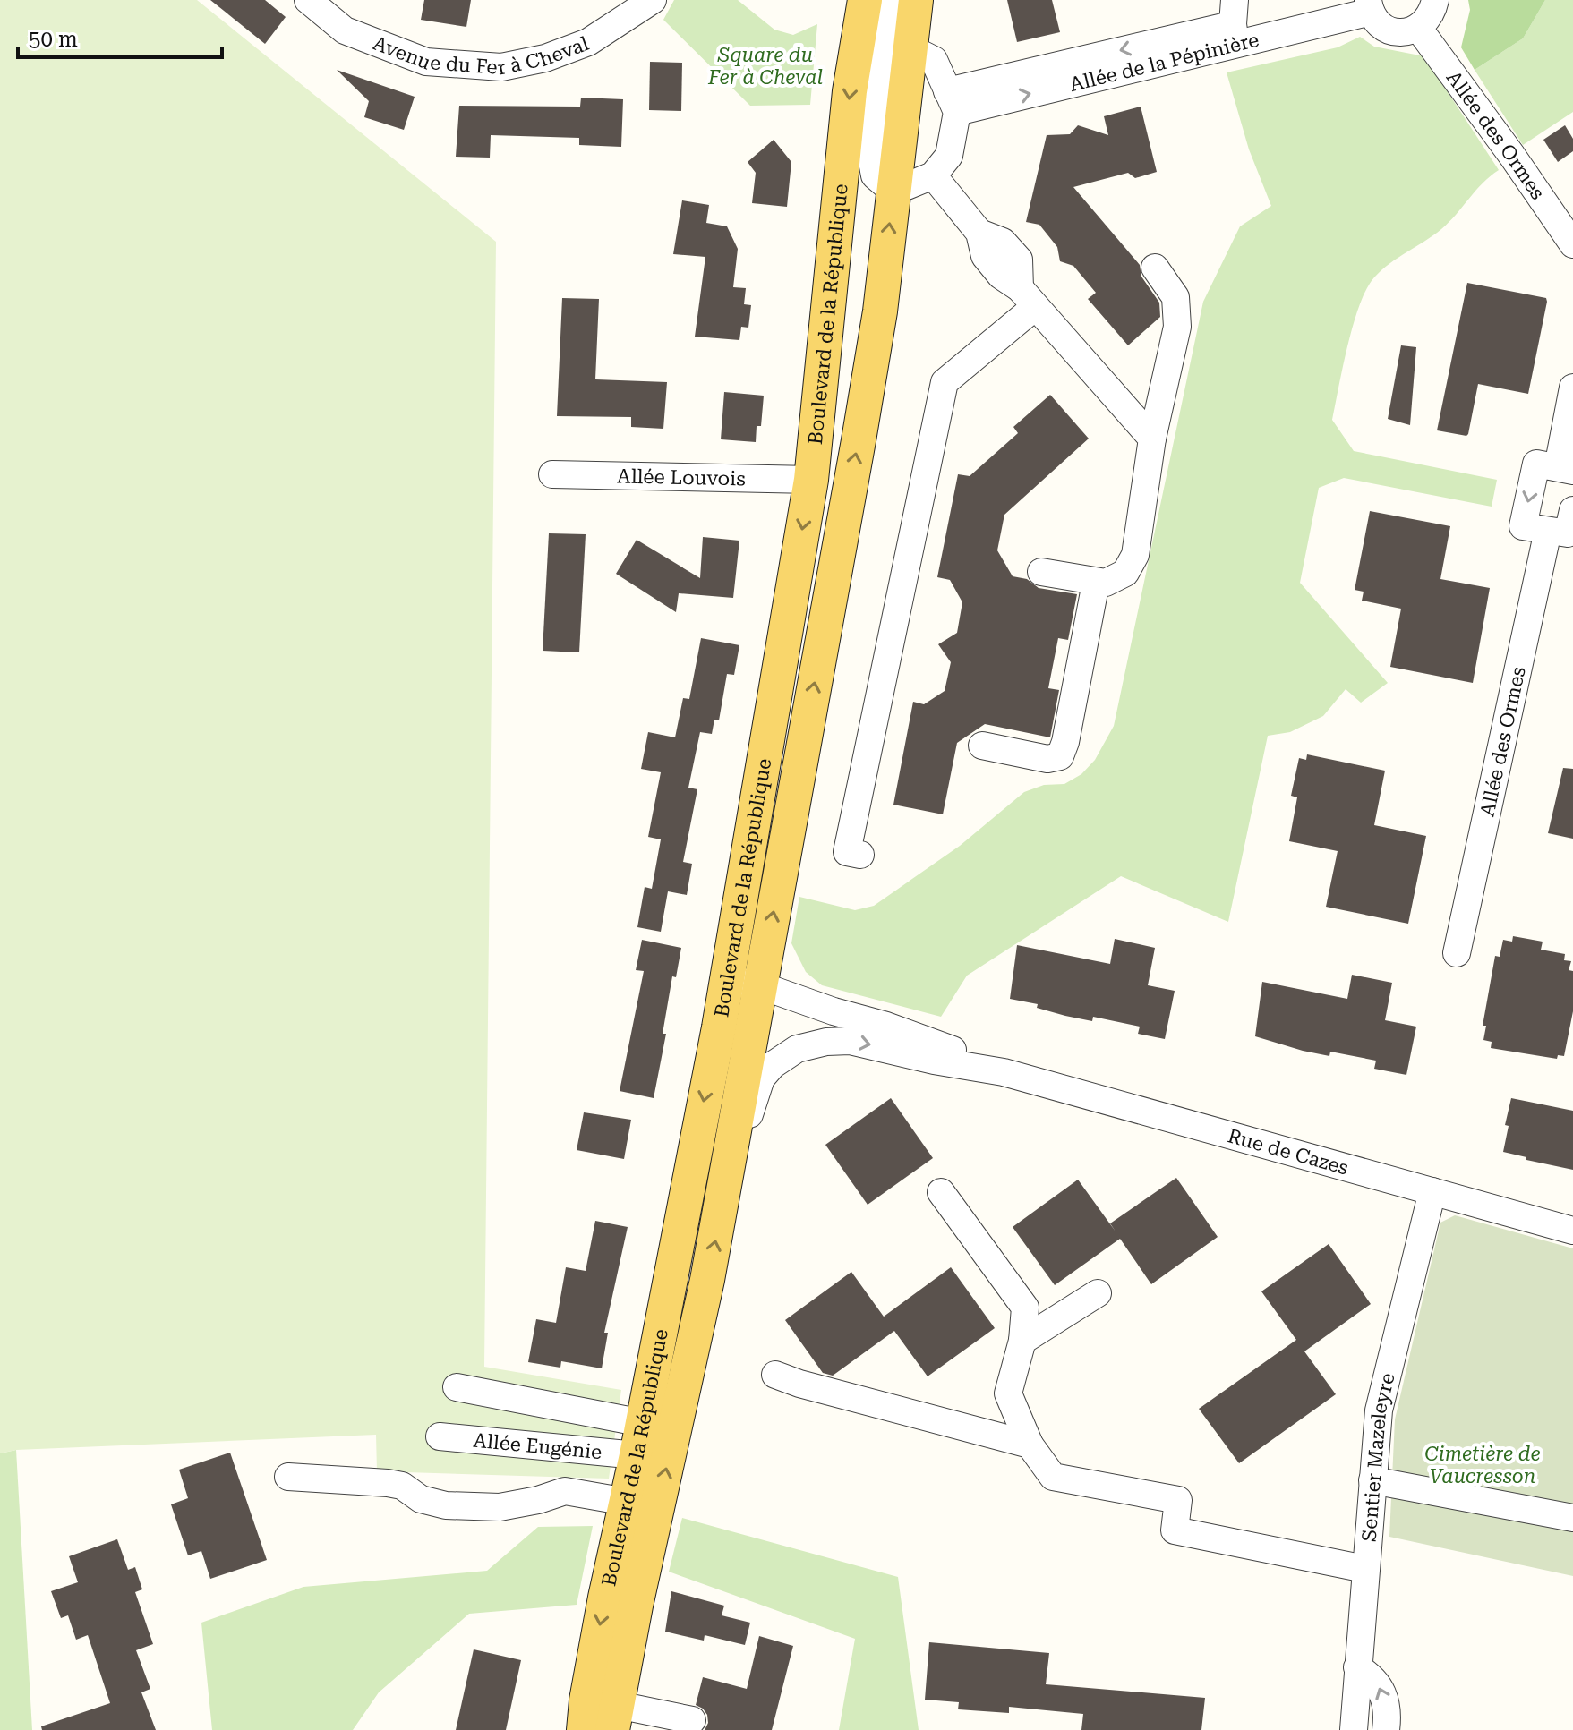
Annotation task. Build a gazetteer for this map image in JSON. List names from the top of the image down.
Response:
{
  "streets": {
    "main road": ["Boulevard de la République"],
    "street": [
      "Avenue du Fer à Cheval",
      "Allée de la Pépinière",
      "Allée des Ormes",
      "Allée Louvois",
      "Rue de Cazes",
      "Allée Eugénie",
      "Sentier Mazeleyre"
    ]
  },
  "crossings": [
    ["Boulevard de la République", "Allée Louvois"],
    ["Boulevard de la République", "Rue de Cazes"],
    ["Boulevard de la République", "Allée Eugénie"],
    ["Rue de Cazes", "Sentier Mazeleyre"]
  ],
  "parks": ["Square du Fer à Cheval", "Cimetière de Vaucresson"],
  "scale_bar": "50 m"
}
